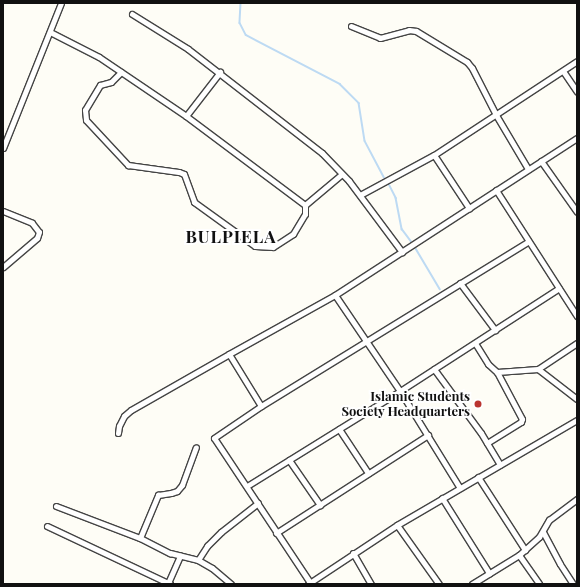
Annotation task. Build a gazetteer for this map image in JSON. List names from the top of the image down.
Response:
{
  "districts": ["BULPIELA"],
  "places": ["Islamic Students Society Headquarters"]
}
